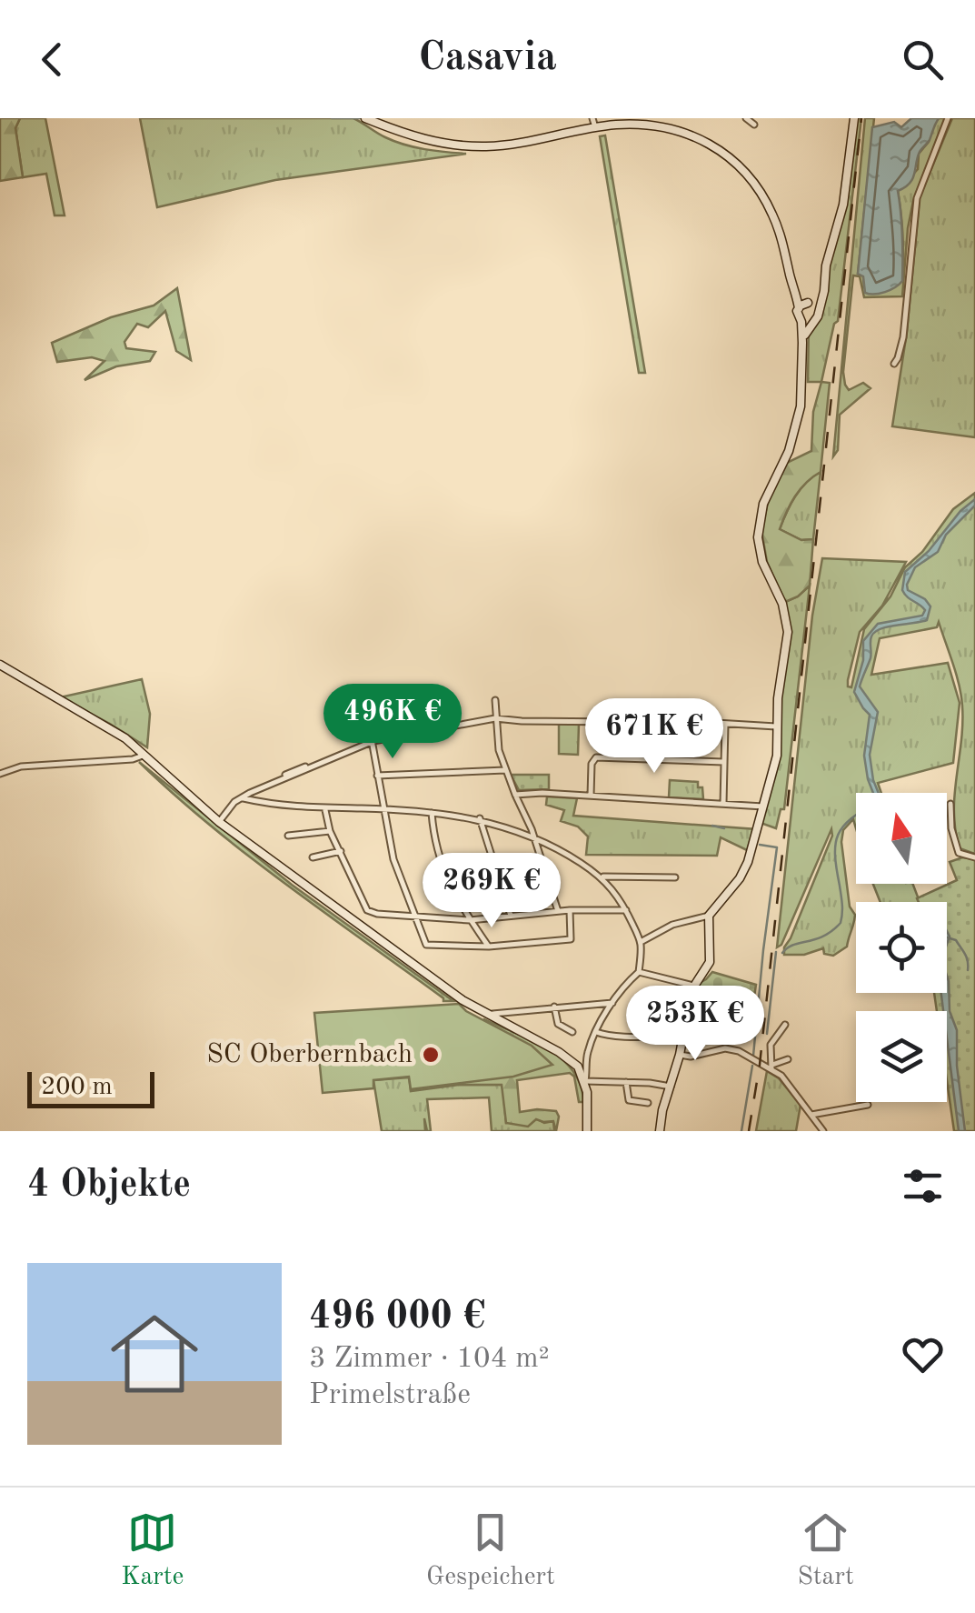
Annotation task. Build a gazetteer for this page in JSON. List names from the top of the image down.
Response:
{
  "places": ["SC Oberbernbach"],
  "scale_bar": "200 m",
  "north": "top",
  "page": {
    "header": "Casavia",
    "price": [
      "496K €",
      "671K €",
      "269K €",
      "253K €"
    ],
    "scale": "200 m",
    "heading": "4 Objekte",
    "list": [
      {
        "name": "496 000 €",
        "note": "3 Zimmer · 104 m² · Primelstraße"
      }
    ],
    "tabs": ["Karte", "Gespeichert", "Start"]
  }
}
